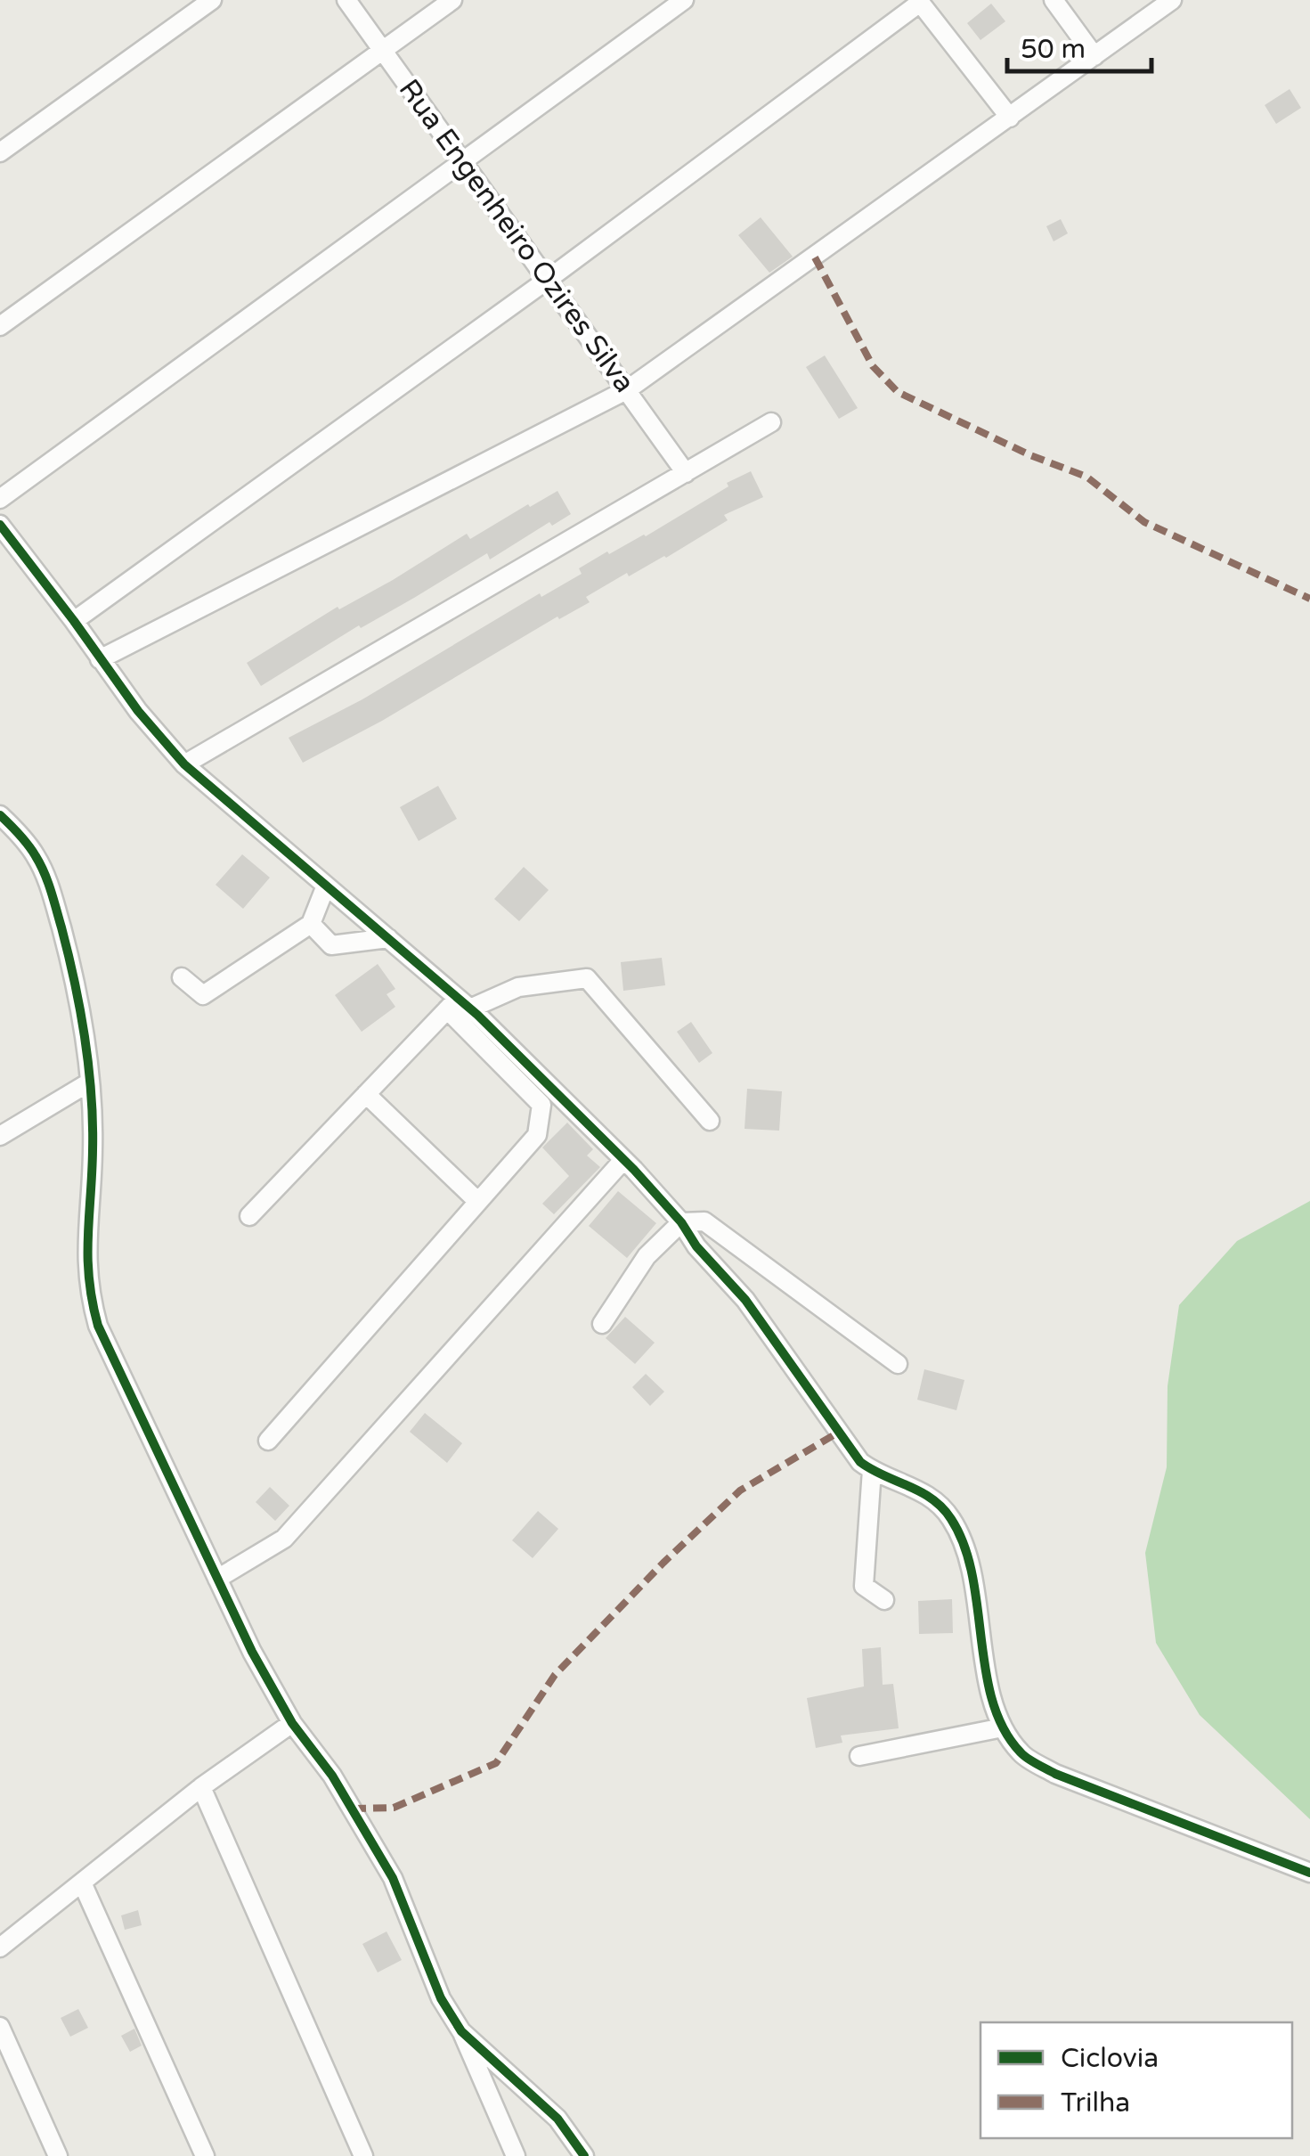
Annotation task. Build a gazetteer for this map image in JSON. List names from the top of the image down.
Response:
{
  "streets": {
    "street": ["Rua Engenheiro Ozires Silva"]
  },
  "legend": ["Ciclovia", "Trilha"],
  "scale_bar": "50 m"
}
